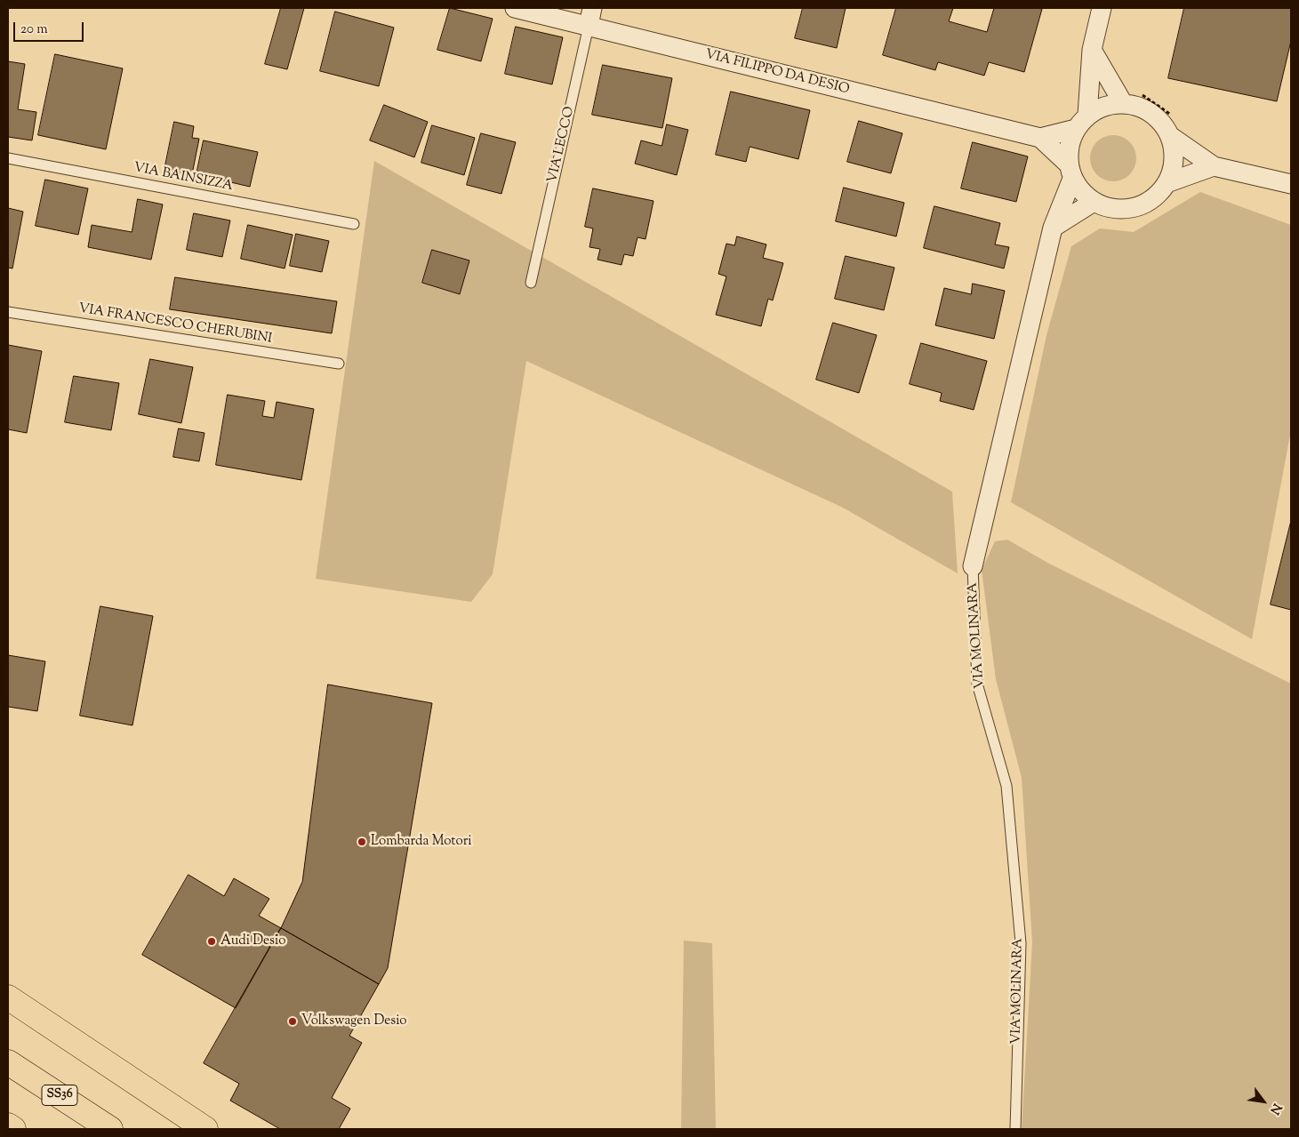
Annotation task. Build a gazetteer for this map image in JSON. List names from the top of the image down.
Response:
{
  "streets": {
    "highway": ["SS36"],
    "street": ["VIA FILIPPO DA DESIO", "VIA MOLINARA"],
    "lane": ["VIA LECCO", "VIA BAINSIZZA", "VIA FRANCESCO CHERUBINI"]
  },
  "crossings": [
    ["VIA FILIPPO DA DESIO", "VIA LECCO"],
    ["VIA FILIPPO DA DESIO", "VIA MOLINARA"]
  ],
  "places": ["Lombarda Motori", "Audi Desio", "Volkswagen Desio"],
  "scale_bar": "20 m",
  "north": "bottom right"
}
